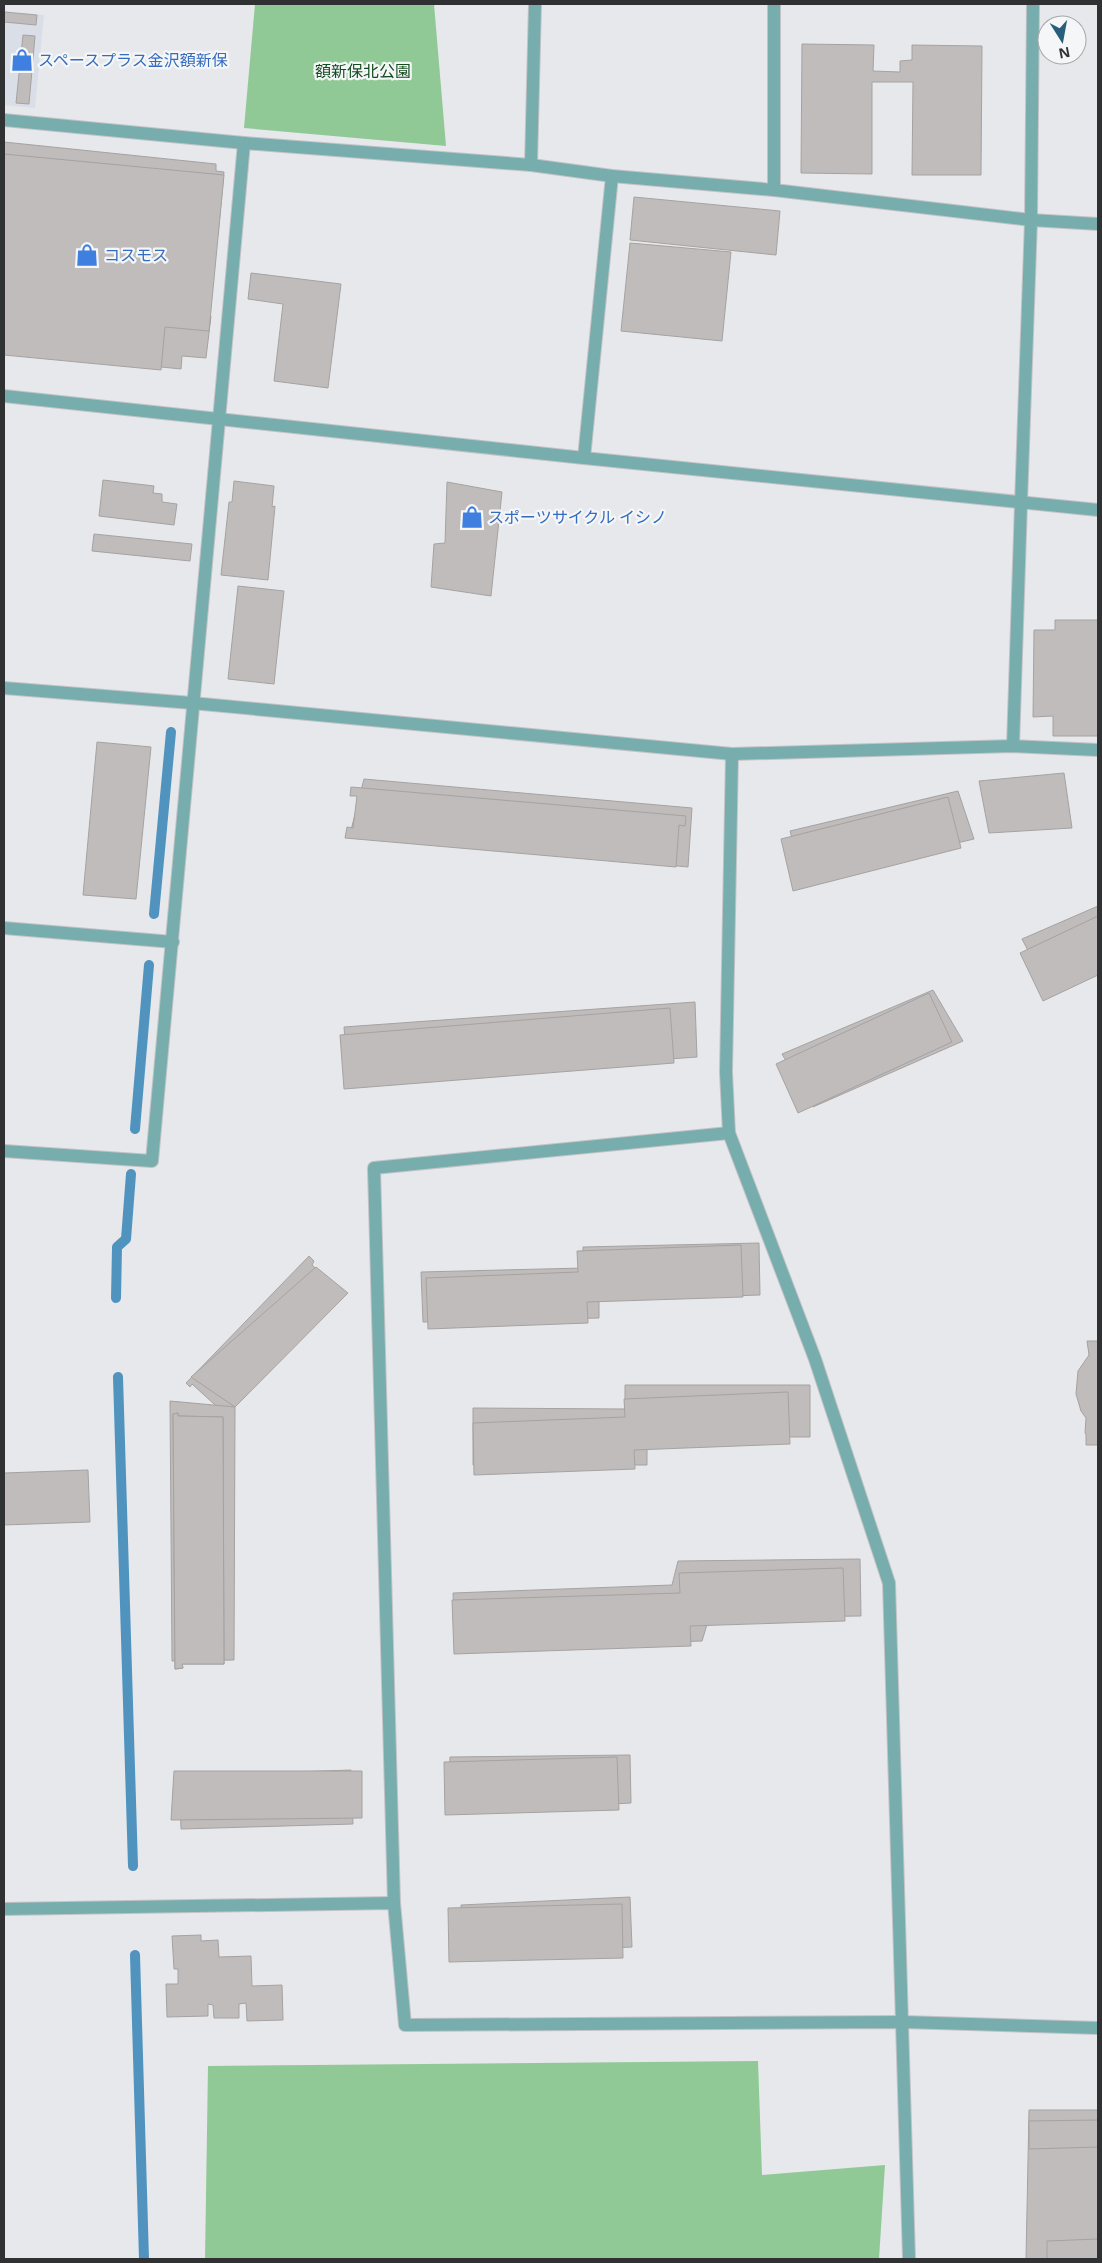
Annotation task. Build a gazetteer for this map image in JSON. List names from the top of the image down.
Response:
{
  "parks": ["額新保北公園"],
  "places": {
    "shop": ["スペースプラス金沢額新保", "コスモス", "スポーツサイクル イシノ"]
  },
  "north": "bottom"
}
